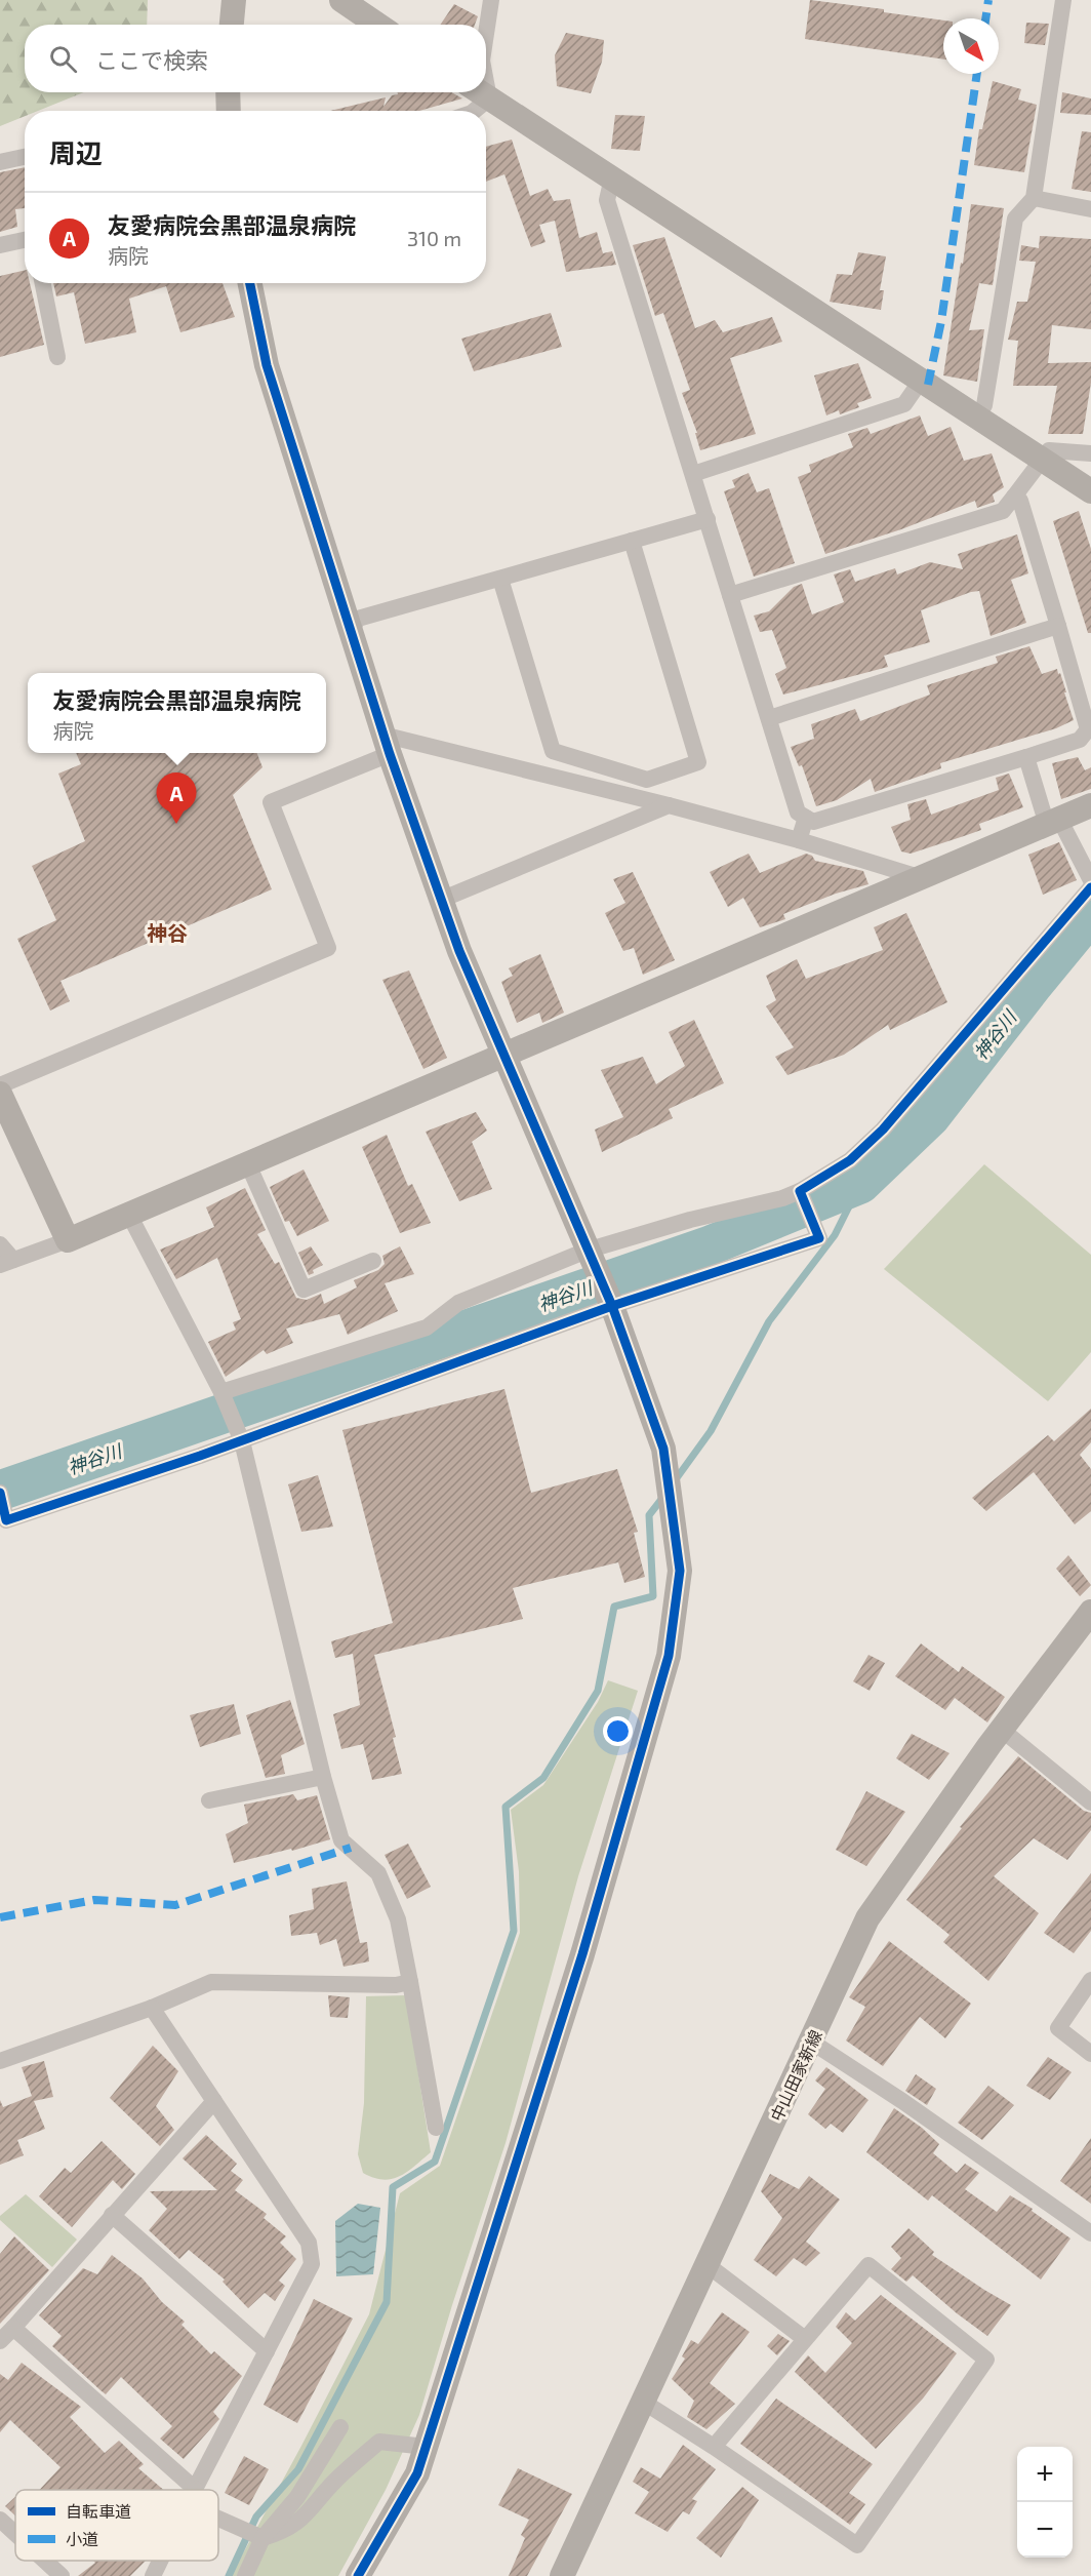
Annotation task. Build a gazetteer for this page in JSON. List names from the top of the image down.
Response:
{
  "streets": {
    "street": ["中山田家新線"]
  },
  "districts": ["神谷"],
  "water": ["神谷川"],
  "legend": ["自転車道", "小道"],
  "north": "bottom right",
  "page": {
    "search": "ここで検索",
    "heading": "周辺",
    "list": [
      {
        "mark": "A",
        "name": "友愛病院会黒部温泉病院",
        "note": "病院",
        "value": "310 m"
      }
    ],
    "popup": ["友愛病院会黒部温泉病院", "病院"],
    "pins": "A",
    "map_buttons": ["+", "−"]
  }
}
